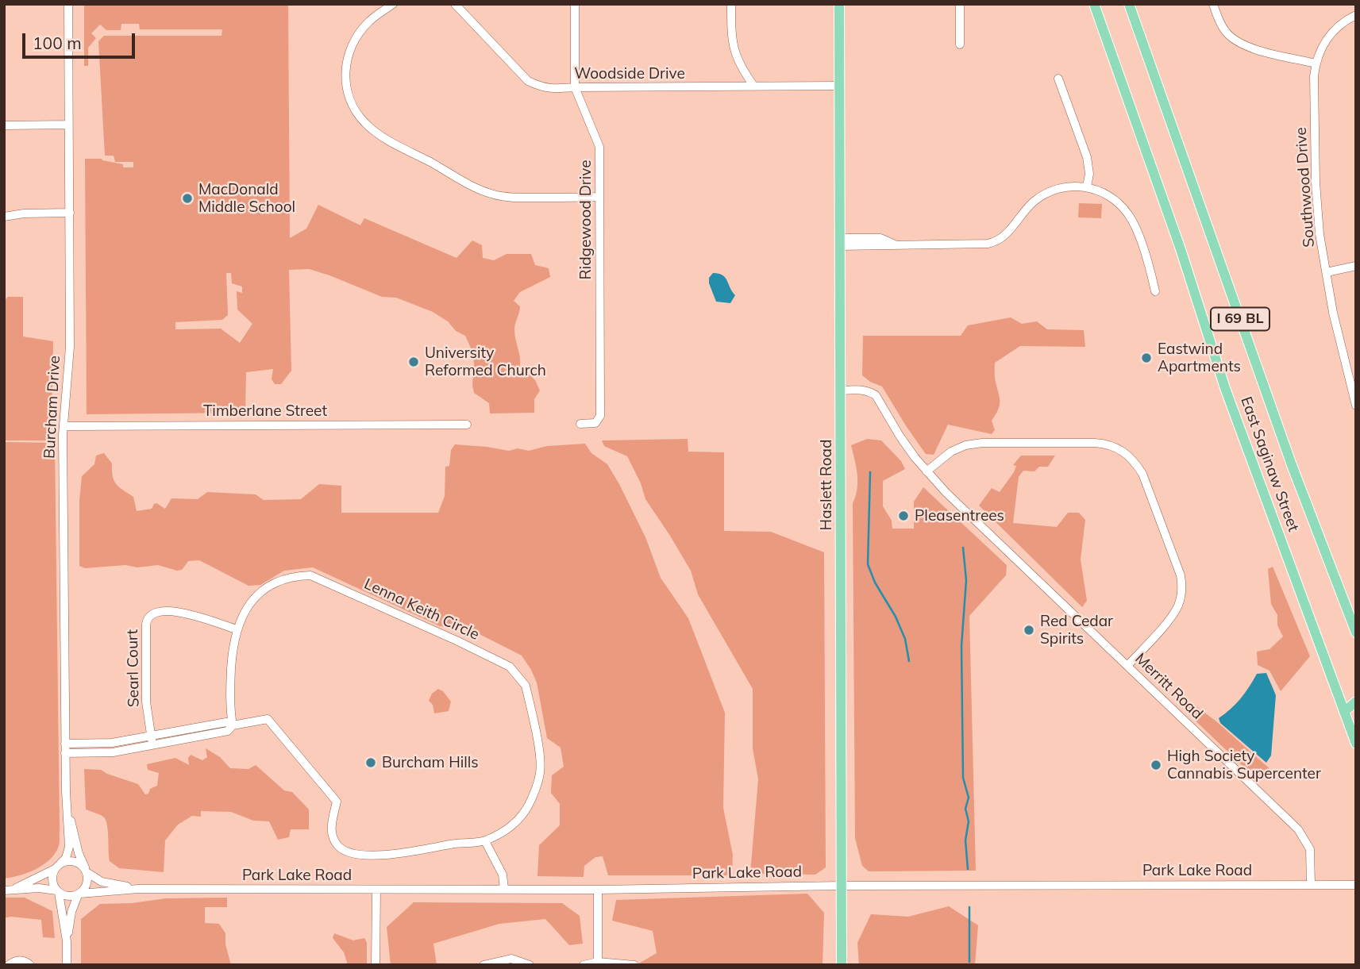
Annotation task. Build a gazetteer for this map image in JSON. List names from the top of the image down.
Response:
{
  "streets": {
    "main road": ["I 69 BL", "East Saginaw Street", "Haslett Road"],
    "street": [
      "Woodside Drive",
      "Southwood Drive",
      "Ridgewood Drive",
      "Burcham Drive",
      "Timberlane Street",
      "Lenna Keith Circle",
      "Searl Court",
      "Merritt Road",
      "Park Lake Road"
    ]
  },
  "crossings": [
    ["Woodside Drive", "Ridgewood Drive"],
    ["Woodside Drive", "Haslett Road"],
    ["Burcham Drive", "Timberlane Street"],
    ["Burcham Drive", "Lenna Keith Circle"],
    ["Burcham Drive", "Park Lake Road"],
    ["Haslett Road", "Merritt Road"],
    ["Haslett Road", "Park Lake Road"],
    ["Lenna Keith Circle", "Searl Court"],
    ["Merritt Road", "Park Lake Road"]
  ],
  "places": [
    "MacDonald Middle School",
    "Eastwind Apartments",
    "University Reformed Church",
    "Pleasentrees",
    "Red Cedar Spirits",
    "Burcham Hills",
    "High Society Cannabis Supercenter"
  ],
  "scale_bar": "100 m"
}
